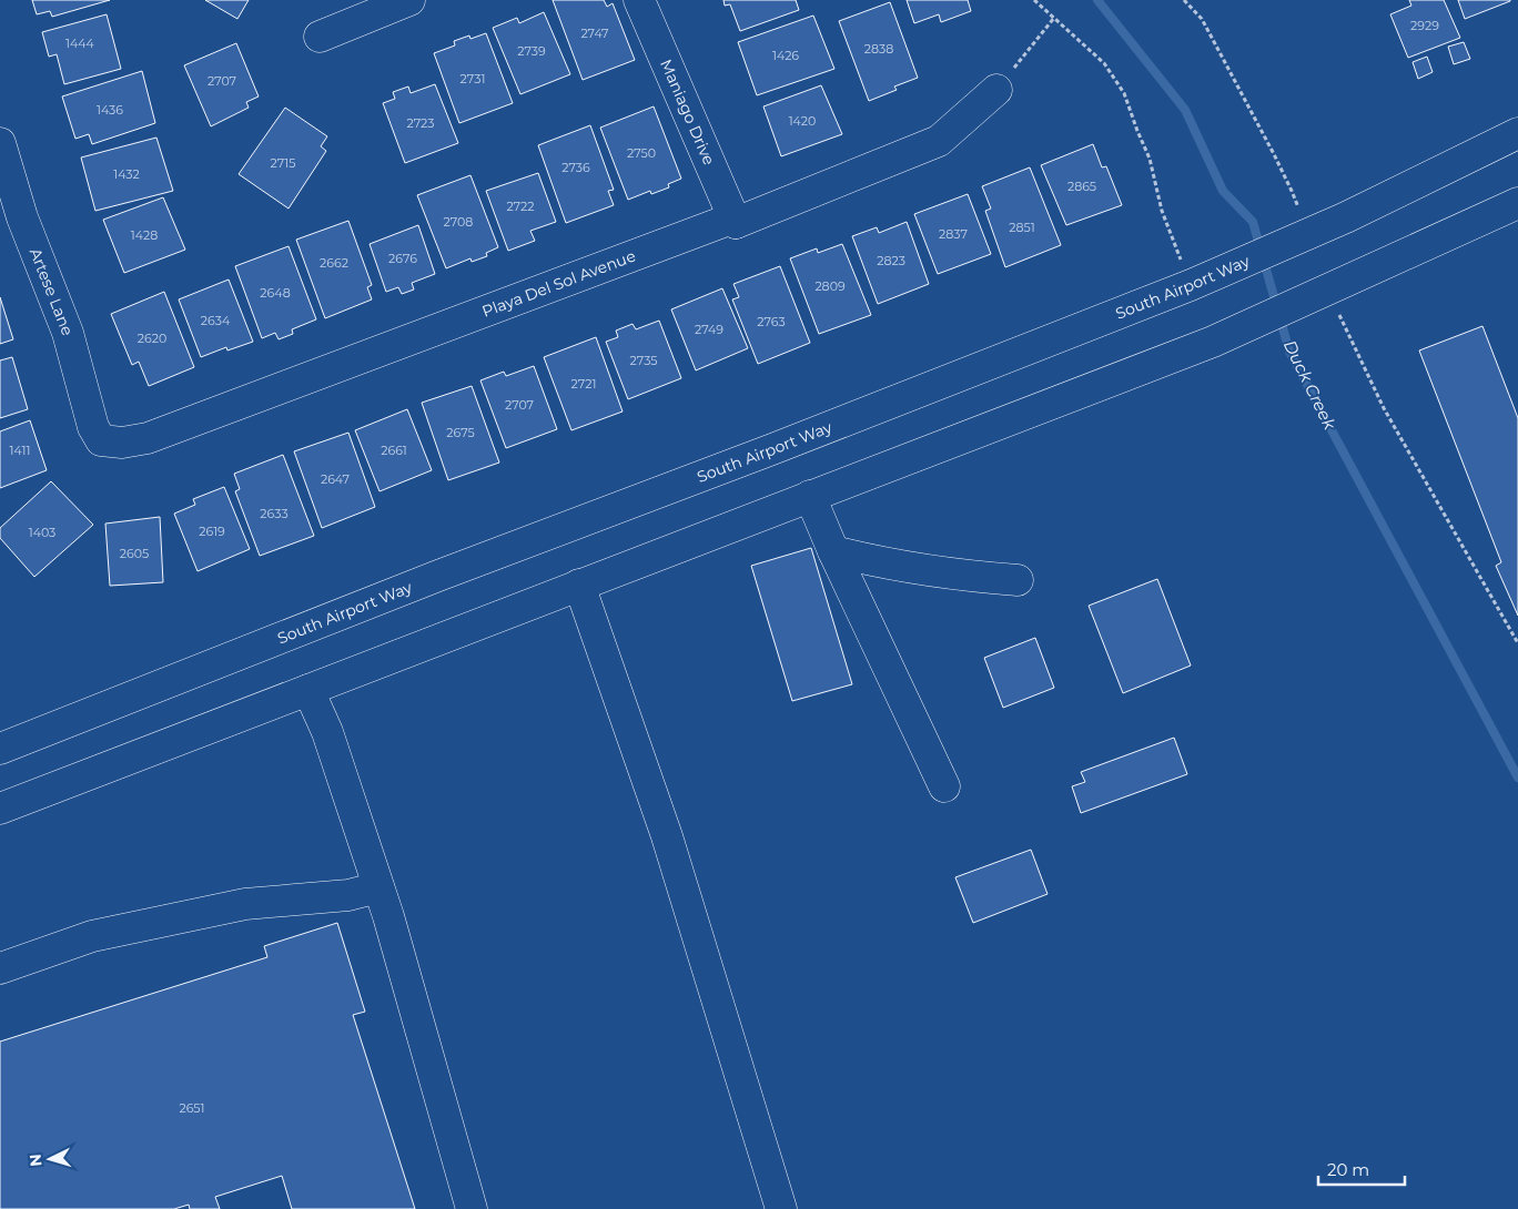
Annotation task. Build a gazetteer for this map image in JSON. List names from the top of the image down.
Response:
{
  "streets": {
    "main road": [
      "Maniago Drive",
      "Playa Del Sol Avenue",
      "South Airport Way",
      "Artese Lane"
    ]
  },
  "crossings": [
    ["Maniago Drive", "Playa Del Sol Avenue"],
    ["Playa Del Sol Avenue", "Artese Lane"]
  ],
  "water": ["Duck Creek"],
  "house_numbers": [
    "2929",
    "2747",
    "1444",
    "2838",
    "2739",
    "1426",
    "2731",
    "2707",
    "1436",
    "1420",
    "2723",
    "2750",
    "2715",
    "2736",
    "1432",
    "2865",
    "2722",
    "2708",
    "2851",
    "2837",
    "1428",
    "2676",
    "2823",
    "2662",
    "2809",
    "2648",
    "2634",
    "2763",
    "2749",
    "2620",
    "2735",
    "2721",
    "2707",
    "2675",
    "1411",
    "2661",
    "2647",
    "2633",
    "2619",
    "1403",
    "2605",
    "2651"
  ],
  "scale_bar": "20 m",
  "north": "left"
}
